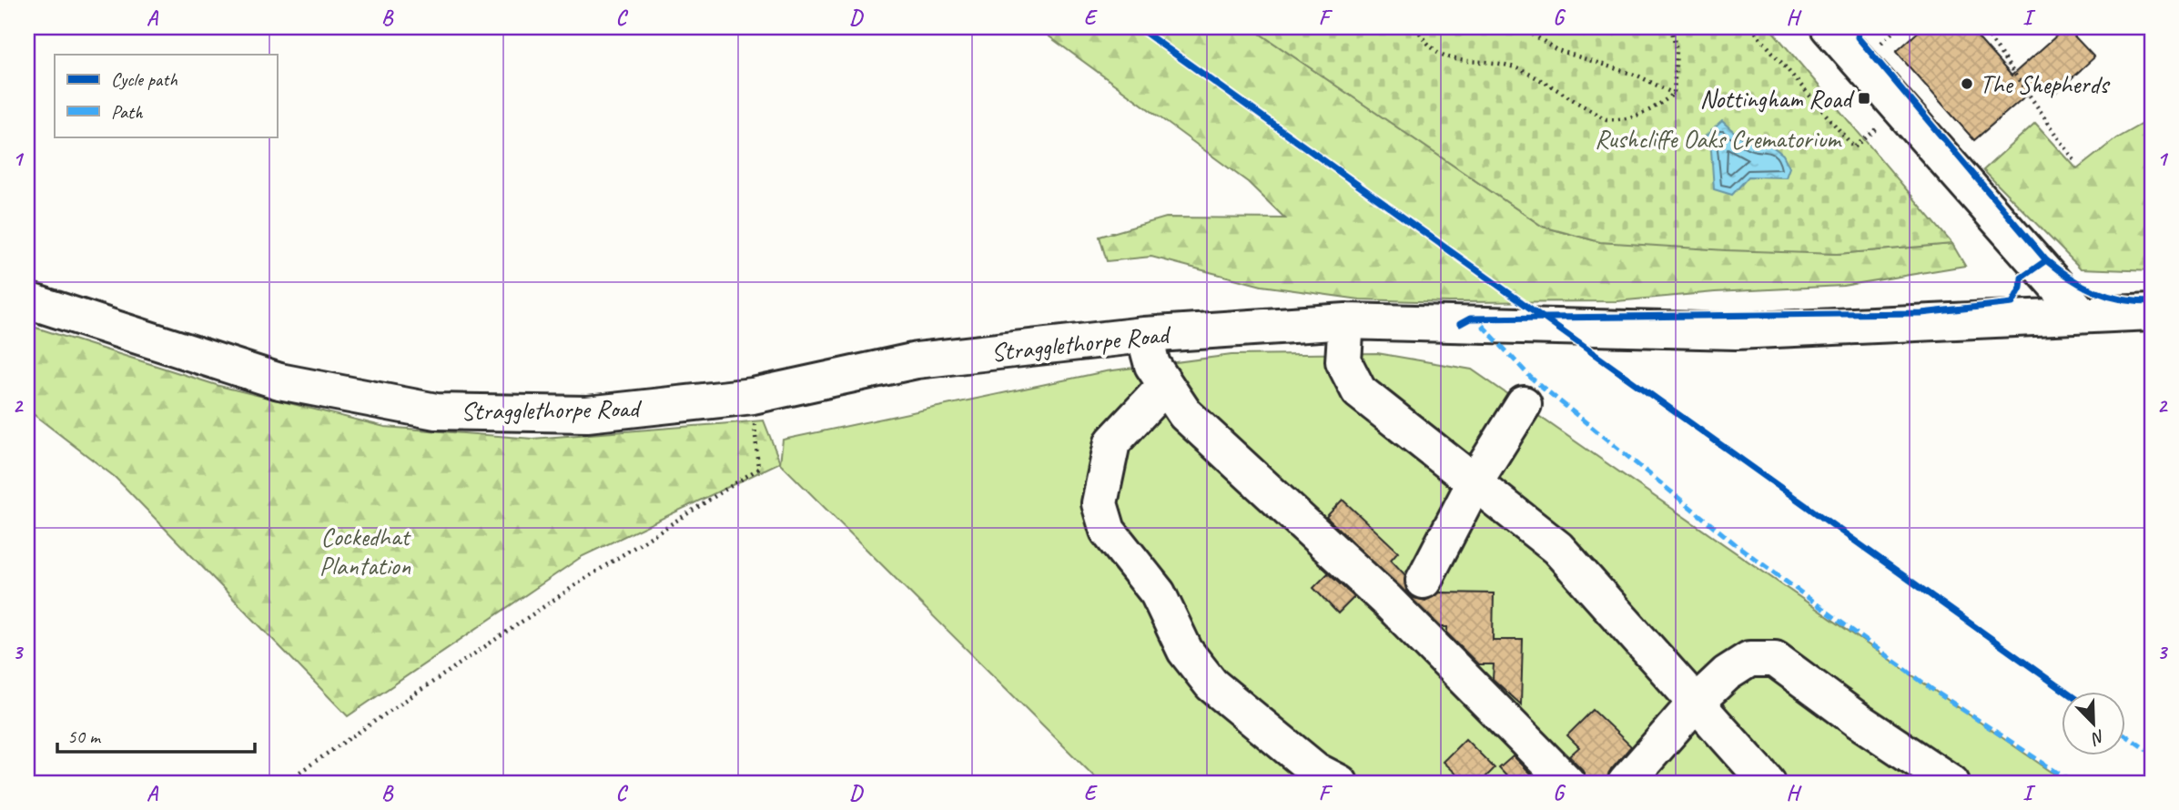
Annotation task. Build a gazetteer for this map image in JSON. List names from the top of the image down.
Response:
{
  "streets": {
    "street": ["Stragglethorpe Road"]
  },
  "parks": ["Rushcliffe Oaks Crematorium", "Cockedhat Plantation"],
  "places": {
    "other": ["The Shepherds"],
    "transit": ["Nottingham Road"]
  },
  "legend": ["Cycle path", "Path"],
  "scale_bar": "50 m",
  "north": "bottom right",
  "grid": {
    "columns": [
      "A",
      "B",
      "C",
      "D",
      "E",
      "F",
      "G",
      "H",
      "I"
    ],
    "rows": ["1", "2", "3"]
  }
}
